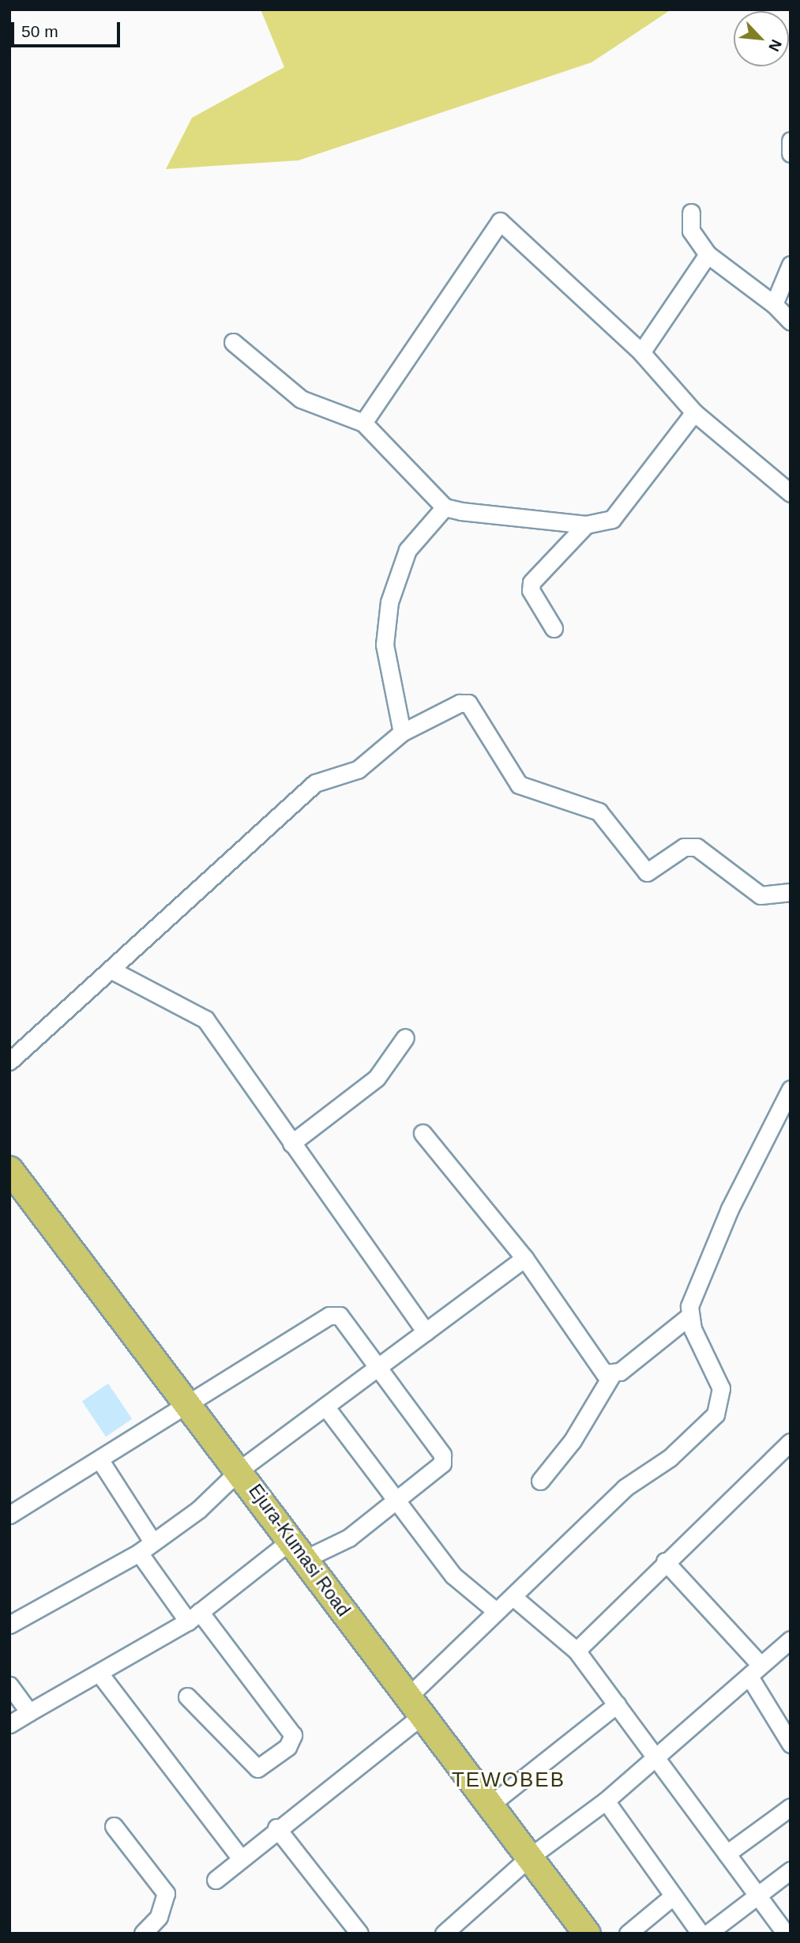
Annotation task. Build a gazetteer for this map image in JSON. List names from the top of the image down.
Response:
{
  "streets": {
    "main road": ["Ejura-Kumasi Road"]
  },
  "districts": ["TEWOBEB"],
  "scale_bar": "50 m",
  "north": "bottom right"
}
